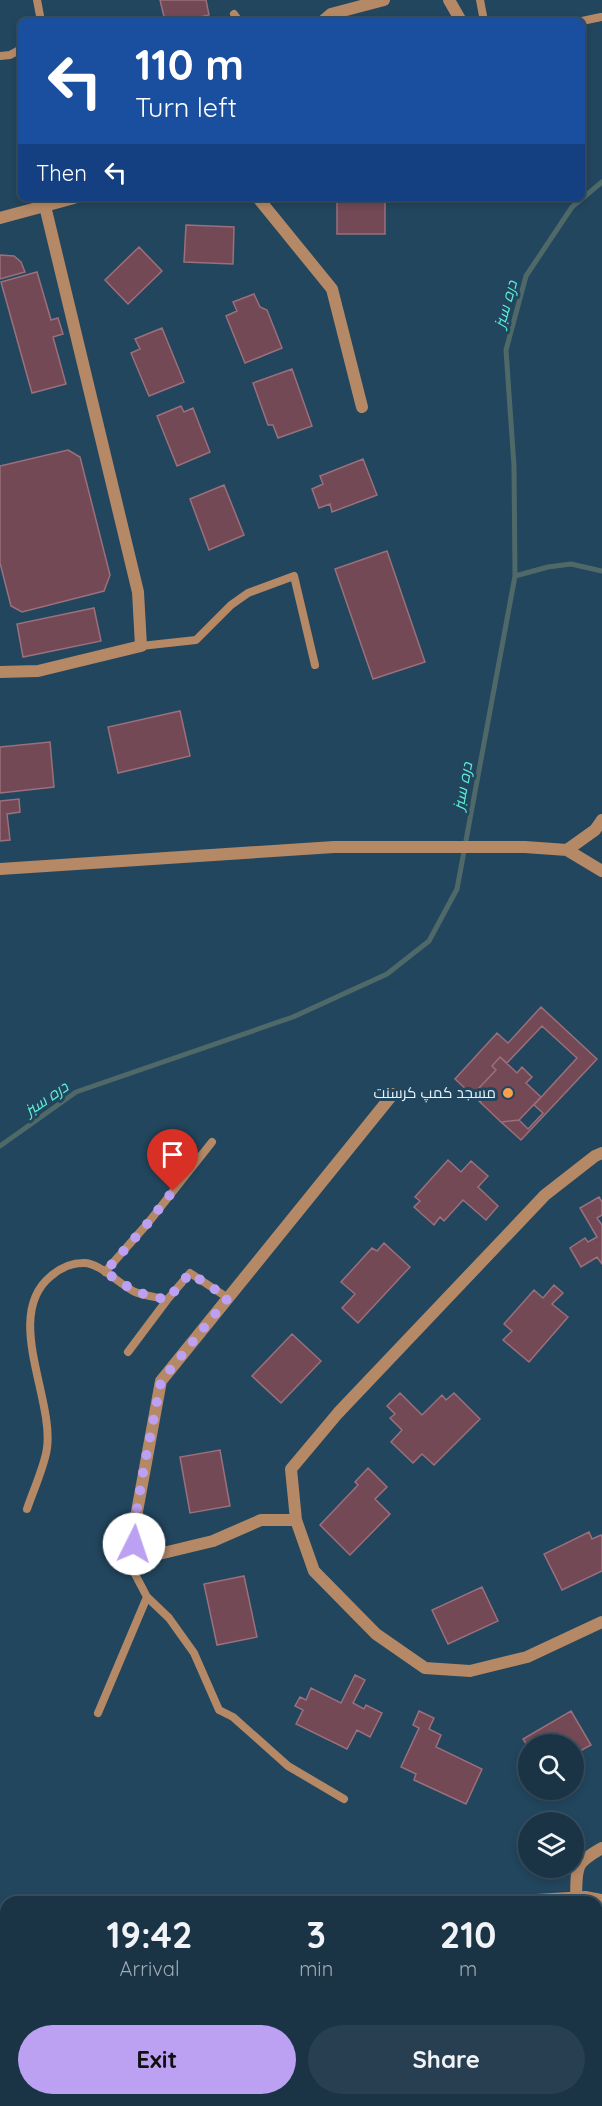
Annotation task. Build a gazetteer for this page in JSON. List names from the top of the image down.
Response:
{
  "water": ["دره سبز"],
  "places": ["مسجد کمپ کرسنت"],
  "page": {
    "turn": ["110 m", "Turn left"],
    "then": "Then",
    "eta": [
      "19:42",
      "Arrival",
      "3",
      "min",
      "210",
      "m"
    ],
    "buttons": ["Exit", "Share"]
  }
}
